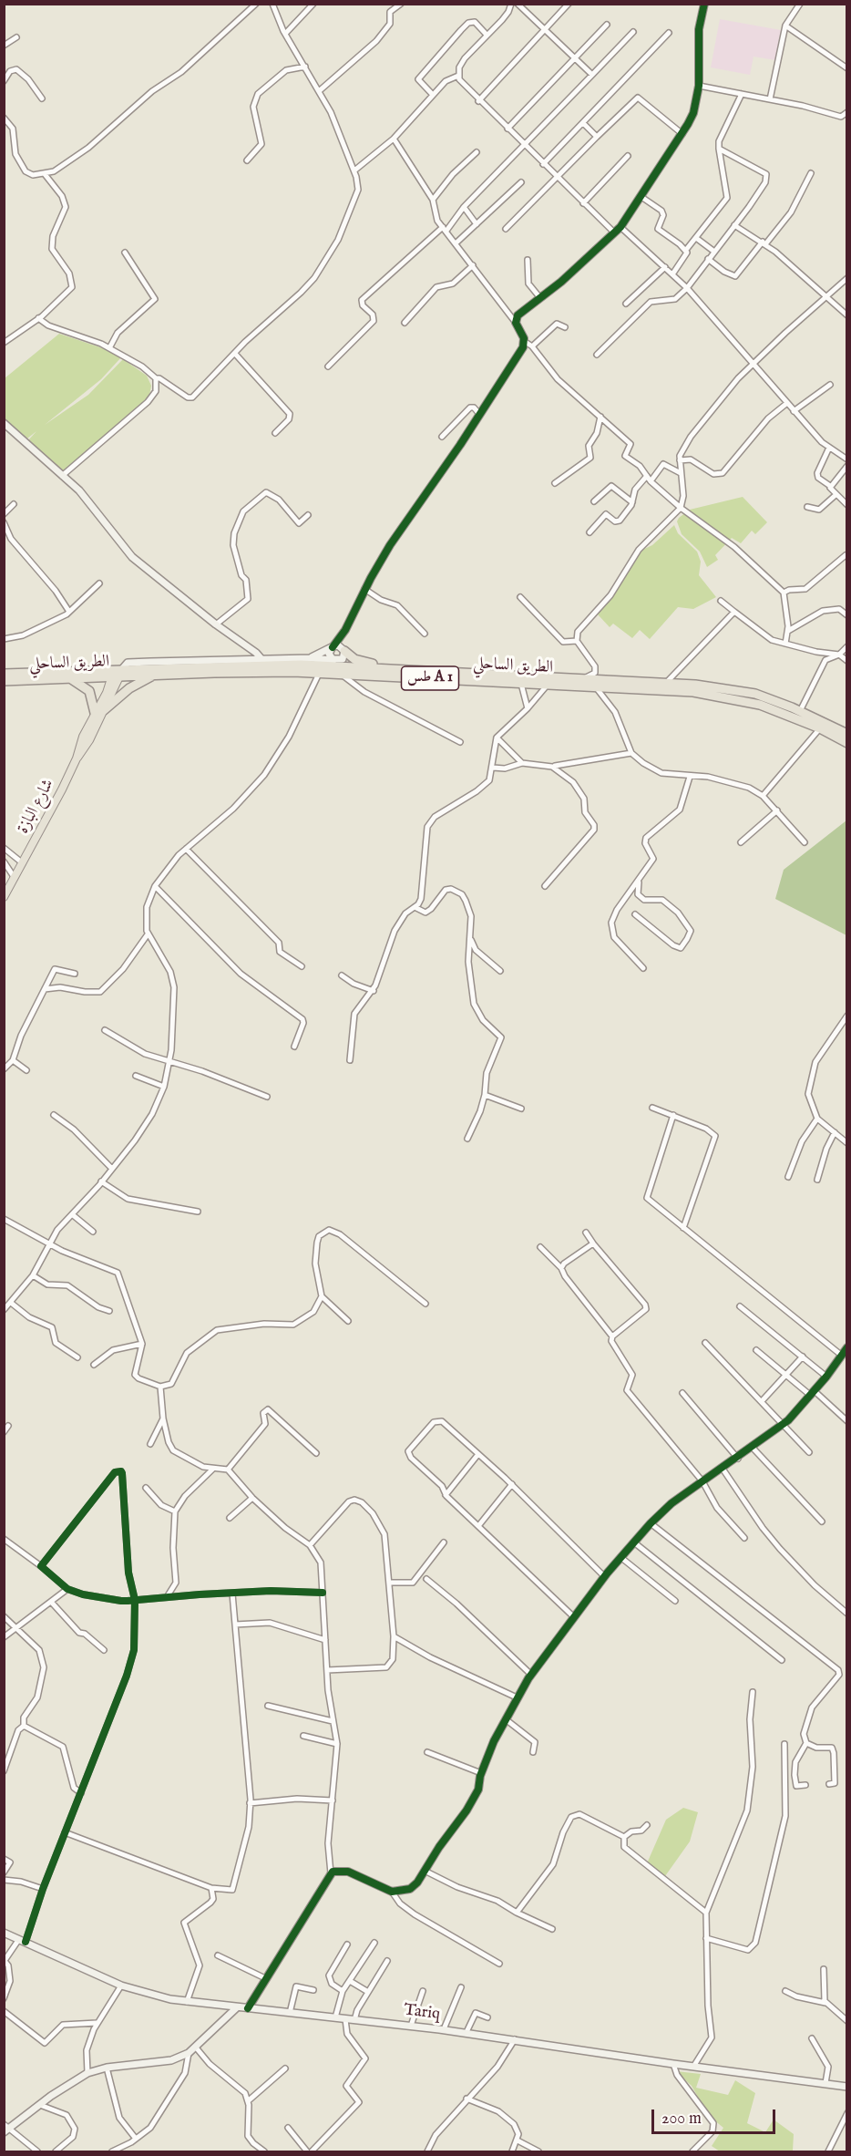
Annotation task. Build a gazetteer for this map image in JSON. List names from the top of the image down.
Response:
{
  "streets": {
    "highway": ["الطريق الساحلي", "طس A 1"],
    "main road": ["شارع البازة"],
    "street": ["Tariq"]
  },
  "crossings": [
    ["الطريق الساحلي", "شارع البازة"]
  ],
  "scale_bar": "200 m"
}
